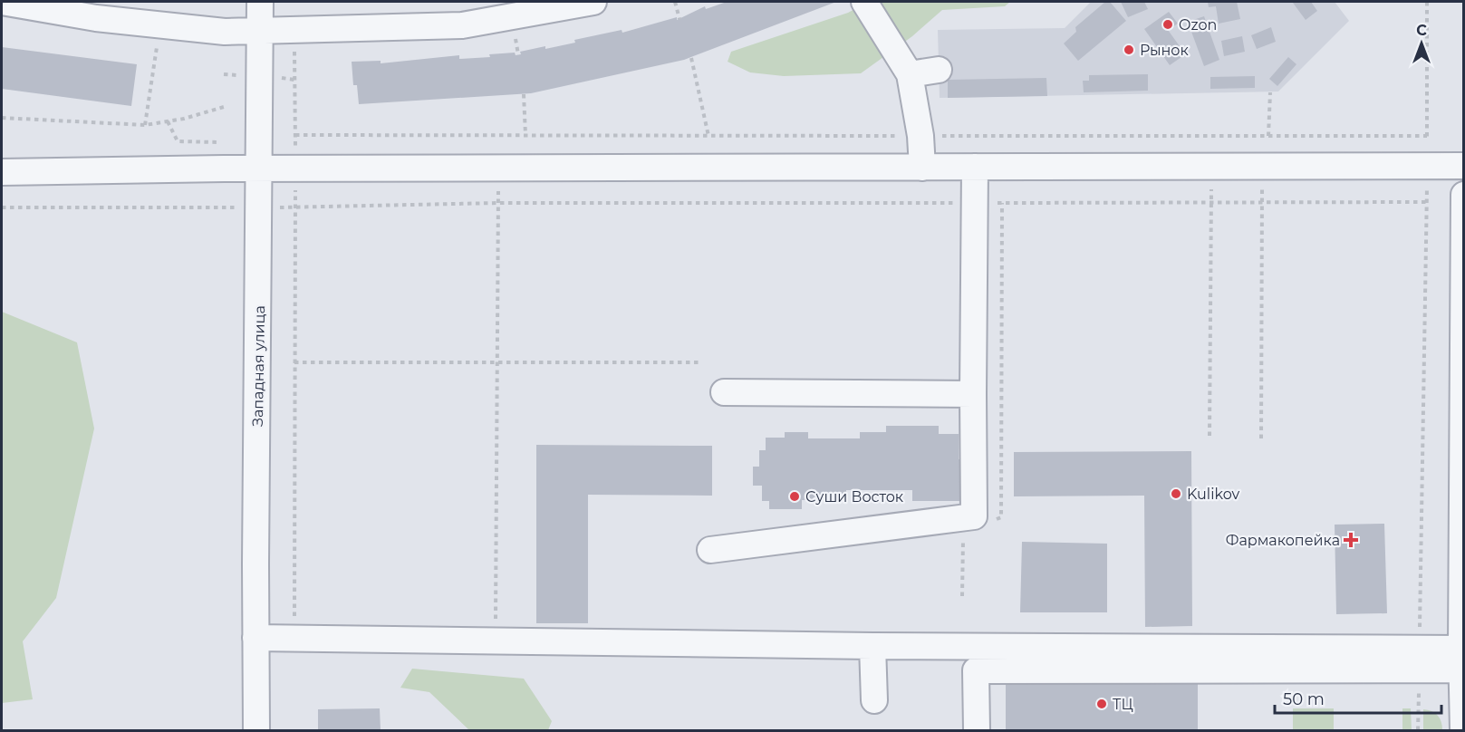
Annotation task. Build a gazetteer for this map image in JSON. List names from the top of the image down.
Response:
{
  "streets": {
    "street": ["Западная улица"]
  },
  "places": {
    "other": [
      "Ozon",
      "Рынок",
      "Kulikov",
      "Суши Восток",
      "ТЦ"
    ],
    "health": ["Фармакопейка"]
  },
  "scale_bar": "50 m",
  "north": "top"
}
